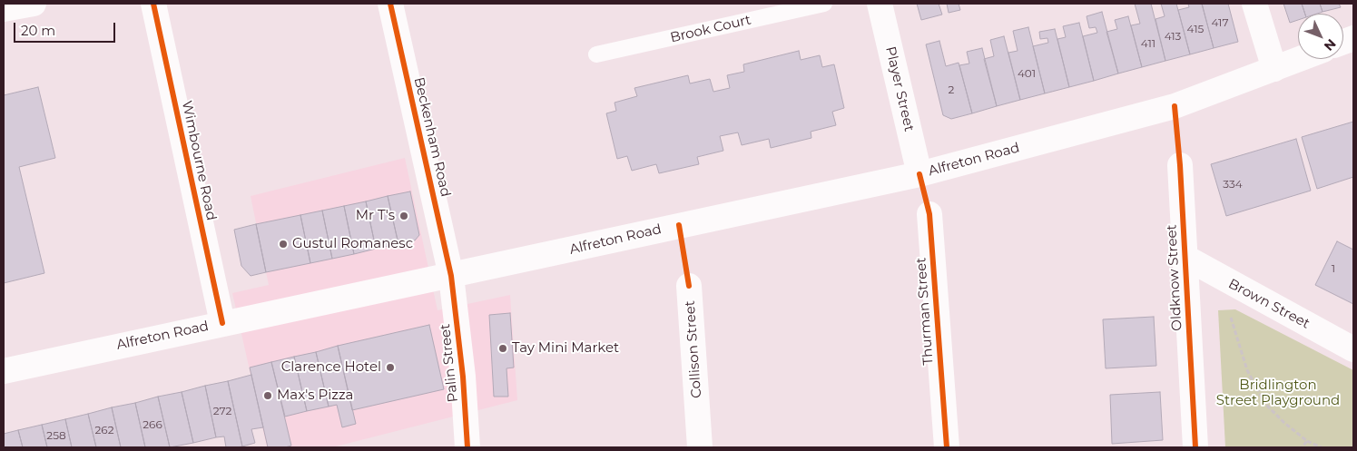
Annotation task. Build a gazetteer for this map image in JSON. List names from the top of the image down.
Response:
{
  "streets": {
    "street": [
      "Player Street",
      "Beckenham Road",
      "Alfreton Road",
      "Wimbourne Road",
      "Oldknow Street",
      "Brown Street",
      "Thurman Street",
      "Collison Street",
      "Palin Street"
    ],
    "lane": ["Brook Court"]
  },
  "crossings": [
    ["Player Street", "Alfreton Road"],
    ["Beckenham Road", "Alfreton Road"],
    ["Beckenham Road", "Palin Street"],
    ["Alfreton Road", "Wimbourne Road"],
    ["Alfreton Road", "Palin Street"],
    ["Oldknow Street", "Brown Street"]
  ],
  "parks": ["Bridlington Street Playground"],
  "places": [
    "Mr T's",
    "Gustul Romanesc",
    "Tay Mini Market",
    "Clarence Hotel",
    "Max's Pizza"
  ],
  "house_numbers": [
    "417",
    "415",
    "413",
    "411",
    "401",
    "2",
    "334",
    "1",
    "272",
    "266",
    "262",
    "258"
  ],
  "scale_bar": "20 m",
  "north": "bottom right"
}
